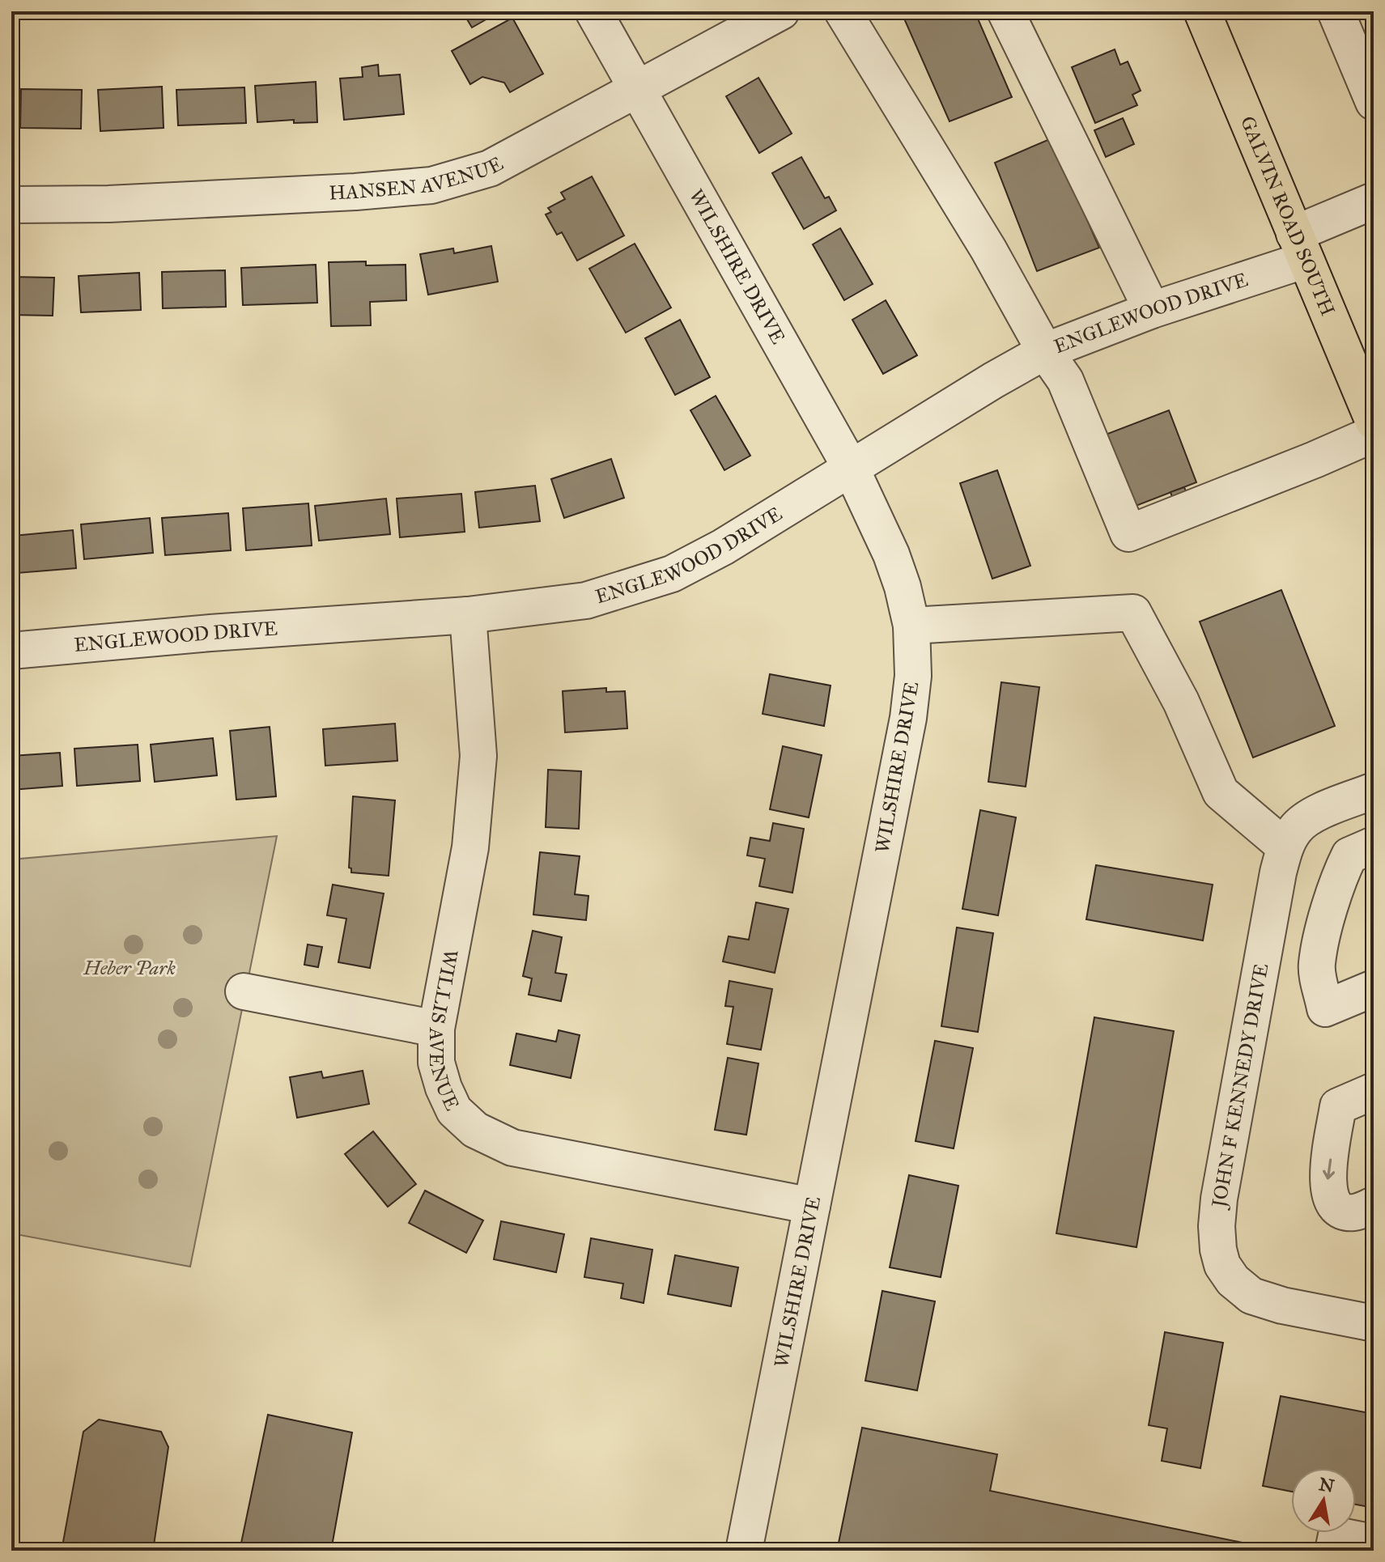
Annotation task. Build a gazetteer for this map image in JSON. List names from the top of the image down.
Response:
{
  "streets": {
    "main road": ["GALVIN ROAD SOUTH"],
    "street": [
      "HANSEN AVENUE",
      "WILSHIRE DRIVE",
      "ENGLEWOOD DRIVE",
      "WILLIS AVENUE",
      "JOHN F KENNEDY DRIVE"
    ]
  },
  "crossings": [
    ["HANSEN AVENUE", "WILSHIRE DRIVE"],
    ["GALVIN ROAD SOUTH", "ENGLEWOOD DRIVE"],
    ["WILSHIRE DRIVE", "ENGLEWOOD DRIVE"],
    ["WILSHIRE DRIVE", "WILLIS AVENUE"],
    ["ENGLEWOOD DRIVE", "WILLIS AVENUE"]
  ],
  "parks": ["Heber Park"],
  "north": "top"
}
